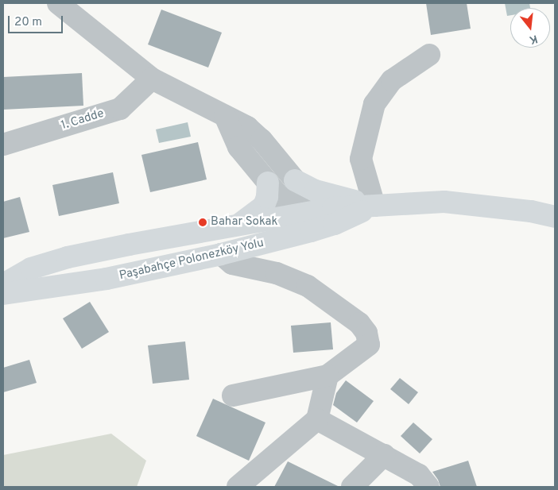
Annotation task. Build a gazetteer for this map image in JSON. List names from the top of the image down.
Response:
{
  "streets": {
    "main road": ["Paşabahçe Polonezköy Yolu"],
    "street": ["1. Cadde"]
  },
  "places": ["Bahar Sokak"],
  "scale_bar": "20 m",
  "north": "bottom"
}
